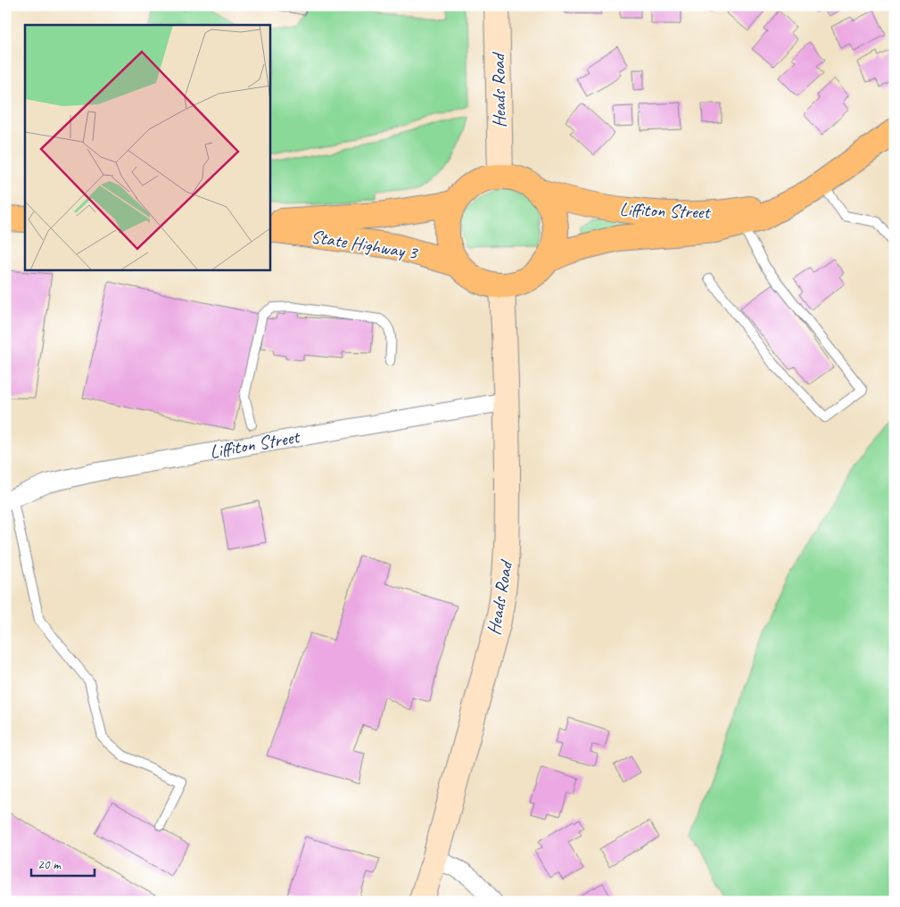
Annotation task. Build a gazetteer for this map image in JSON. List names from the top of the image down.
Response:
{
  "streets": {
    "highway": ["Liffiton Street", "State Highway 3"],
    "main road": ["Heads Road"]
  },
  "crossings": [
    ["Heads Road", "Liffiton Street"],
    ["Heads Road", "State Highway 3"],
    ["Liffiton Street", "State Highway 3"]
  ],
  "scale_bar": "20 m"
}
